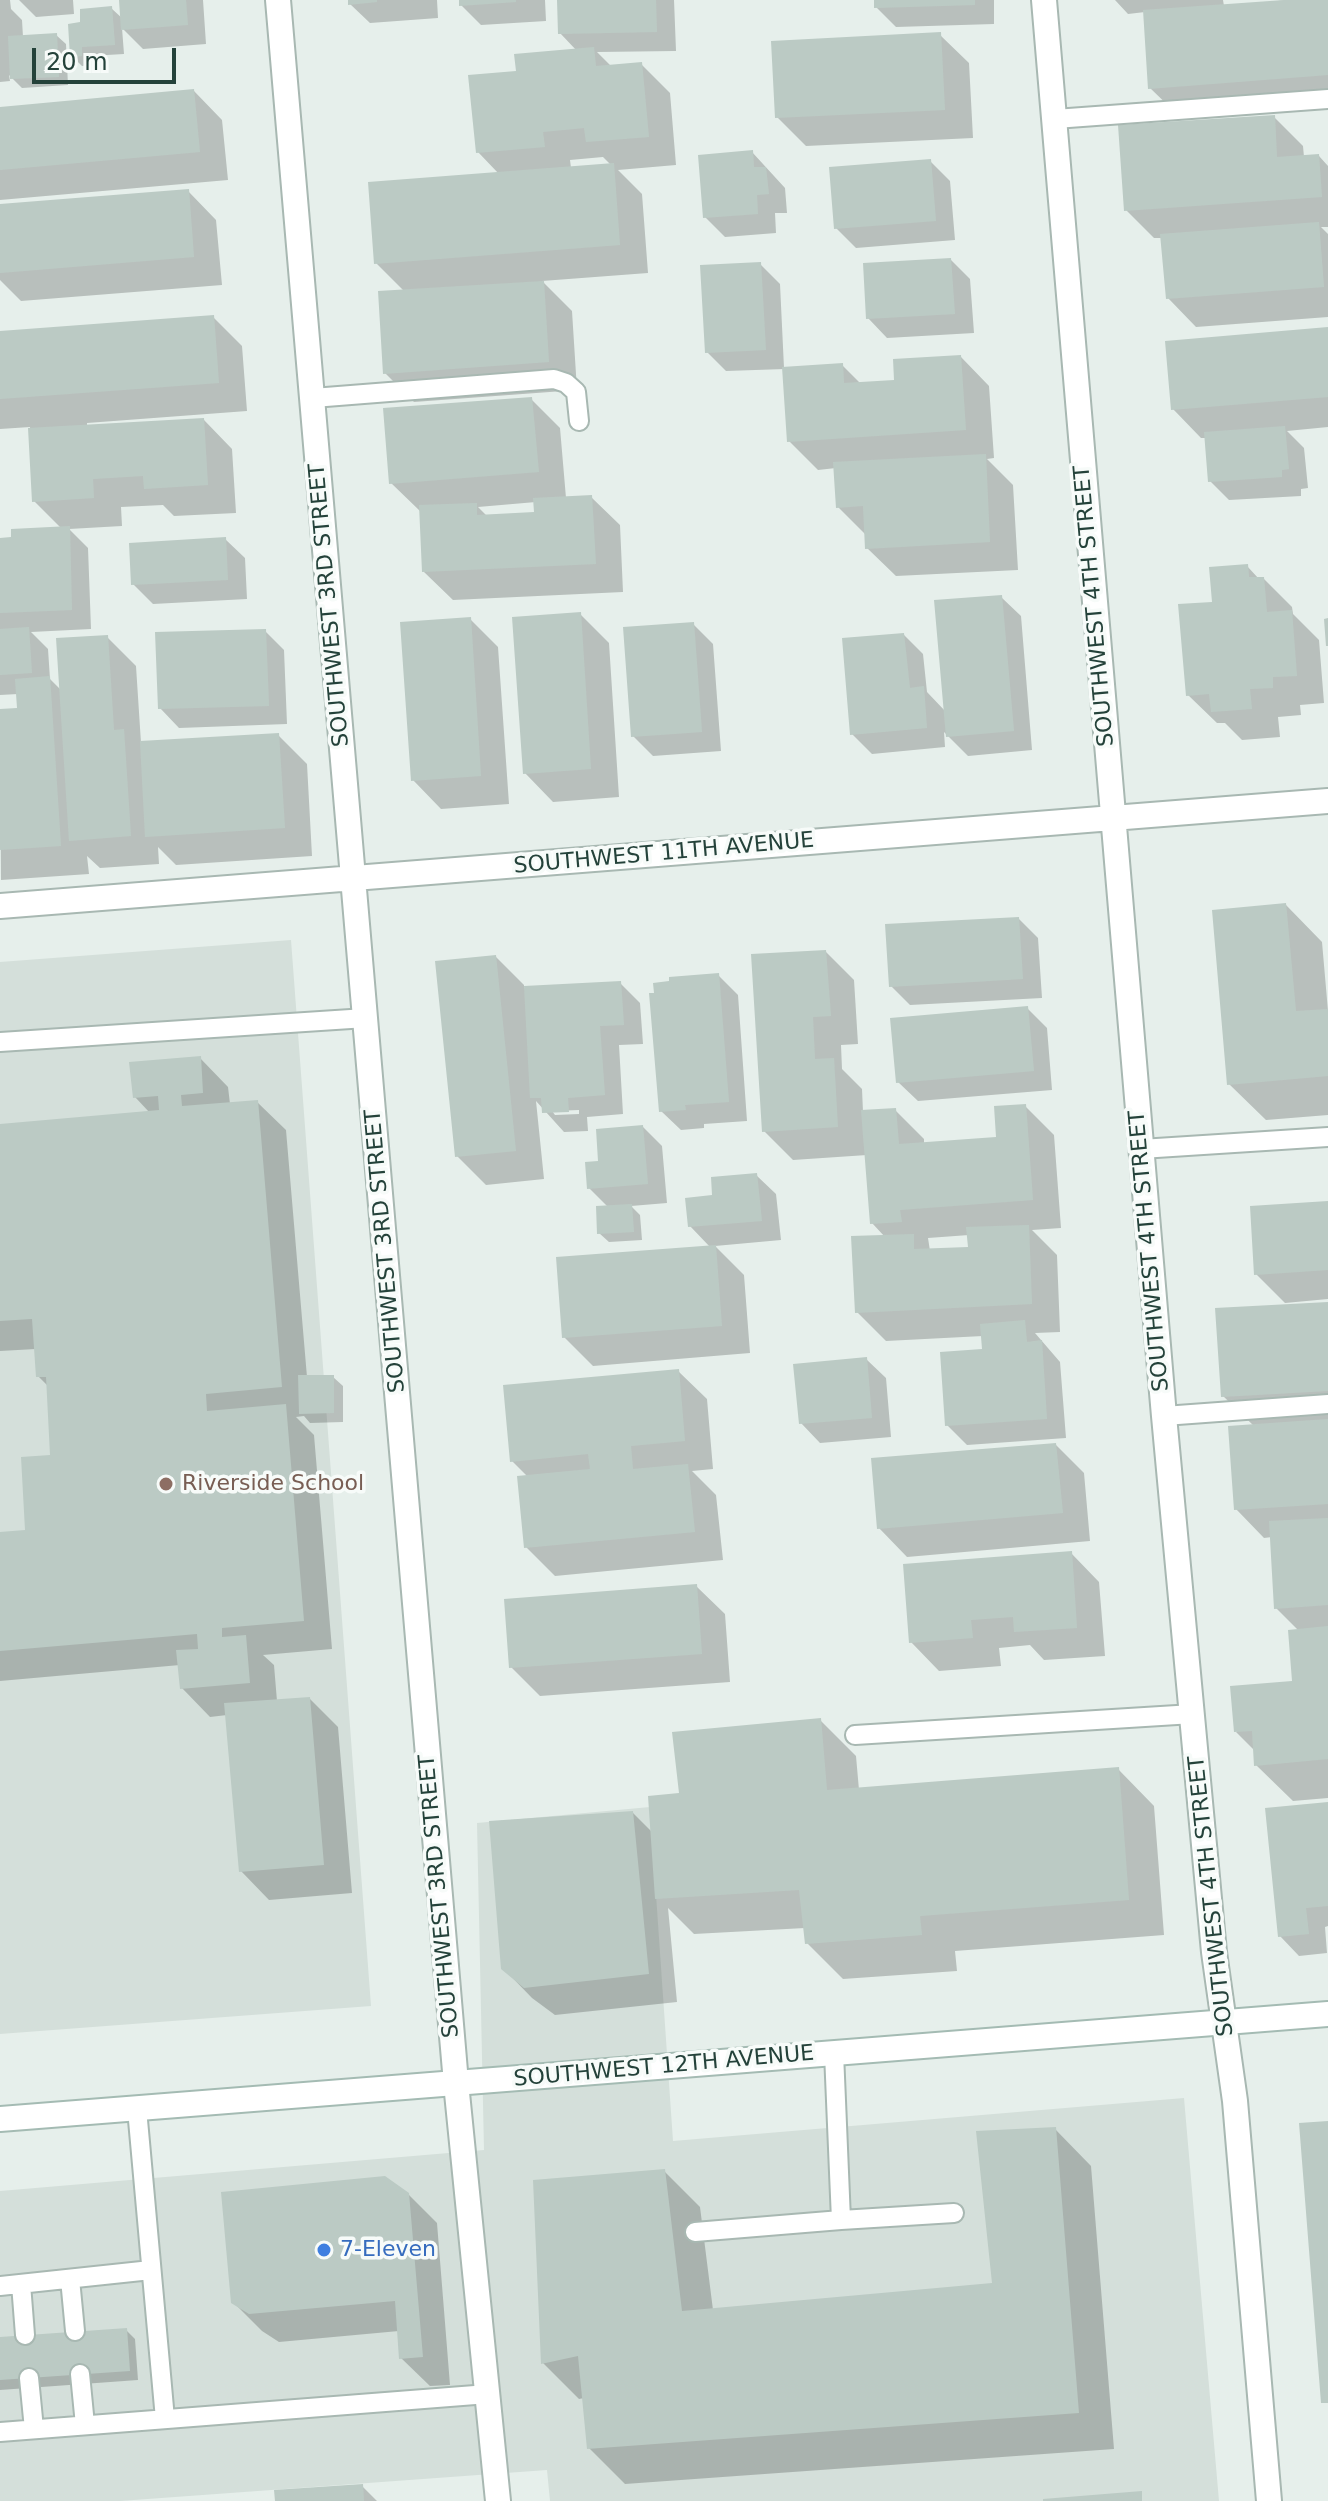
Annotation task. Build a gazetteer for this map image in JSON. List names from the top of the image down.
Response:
{
  "streets": {
    "street": [
      "SOUTHWEST 3RD STREET",
      "SOUTHWEST 4TH STREET",
      "SOUTHWEST 11TH AVENUE",
      "SOUTHWEST 12TH AVENUE"
    ]
  },
  "crossings": [
    ["SOUTHWEST 3RD STREET", "SOUTHWEST 11TH AVENUE"],
    ["SOUTHWEST 3RD STREET", "SOUTHWEST 12TH AVENUE"],
    ["SOUTHWEST 4TH STREET", "SOUTHWEST 11TH AVENUE"],
    ["SOUTHWEST 4TH STREET", "SOUTHWEST 12TH AVENUE"]
  ],
  "places": ["Riverside School", "7-Eleven"],
  "scale_bar": "20 m"
}
